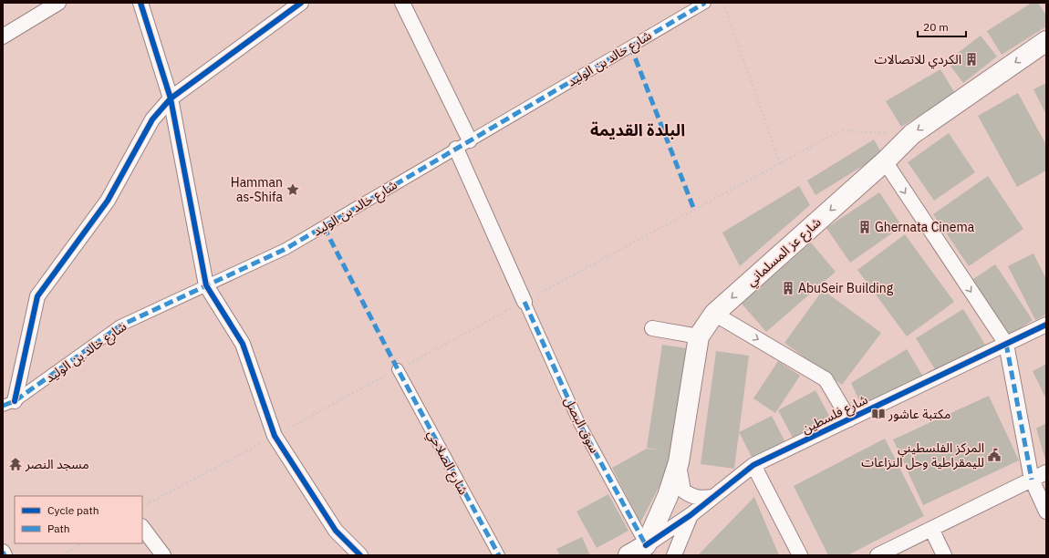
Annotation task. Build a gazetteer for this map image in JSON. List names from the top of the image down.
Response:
{
  "streets": {
    "main road": ["شارع عز المسلماني"],
    "street": [
      "شارع خالد بن الوليد",
      "شارع فلسطين",
      "سوق البصل",
      "شارع الصلاحي"
    ]
  },
  "crossings": [
    ["شارع عز المسلماني", "شارع فلسطين"],
    ["شارع عز المسلماني", "سوق البصل"],
    ["شارع فلسطين", "سوق البصل"]
  ],
  "one_way": ["شارع عز المسلماني"],
  "districts": ["البلدة القديمة"],
  "places": {
    "building": ["الكردي للاتصالات", "Ghernata Cinema", "AbuSeir Building"],
    "place": ["Hamman as-Shifa"],
    "library": ["مكتبة عاشور"],
    "public building": ["المركز الفلسطيني لليمقراطية وحل النزاعات"],
    "temple": ["مسجد النصر"]
  },
  "legend": ["Cycle path", "Path"],
  "scale_bar": "20 m"
}
